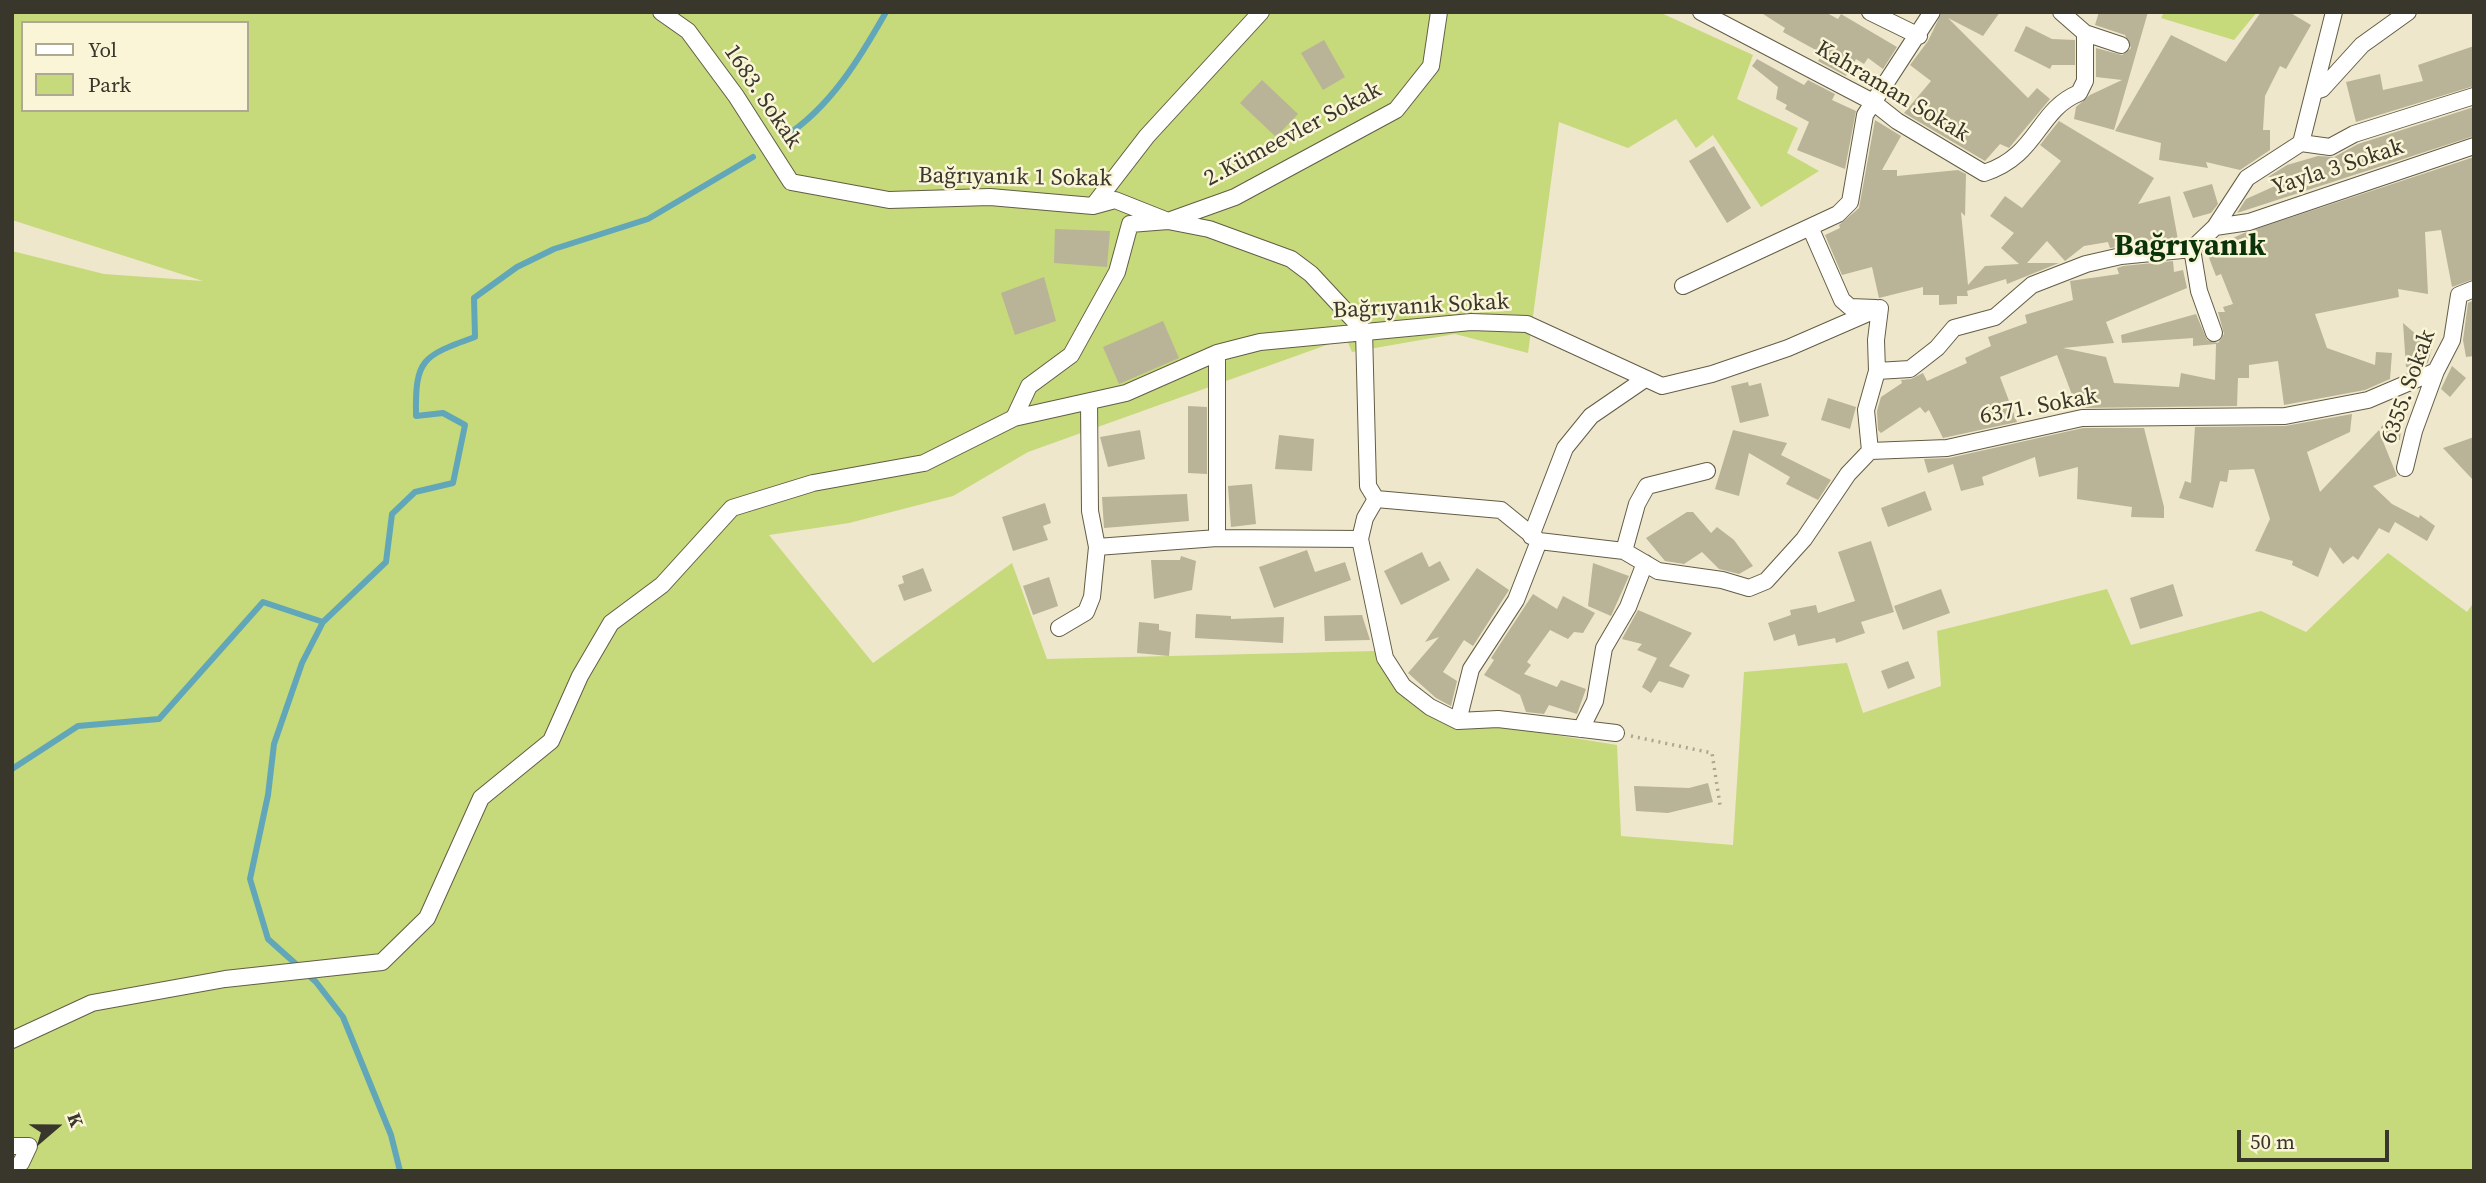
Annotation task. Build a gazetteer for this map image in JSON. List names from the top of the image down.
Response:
{
  "streets": {
    "street": [
      "Kahraman Sokak",
      "1683. Sokak",
      "2.Kümeevler Sokak",
      "Yayla 3 Sokak",
      "Bağrıyanık 1 Sokak",
      "Bağrıyanık Sokak",
      "6355. Sokak",
      "6371. Sokak"
    ]
  },
  "crossings": [
    ["1683. Sokak", "Bağrıyanık 1 Sokak"],
    ["2.Kümeevler Sokak", "Bağrıyanık 1 Sokak"],
    ["2.Kümeevler Sokak", "Bağrıyanık Sokak"],
    ["Bağrıyanık 1 Sokak", "Bağrıyanık Sokak"],
    ["6355. Sokak", "6371. Sokak"]
  ],
  "districts": ["Bağrıyanık"],
  "legend": ["Yol", "Park"],
  "scale_bar": "50 m",
  "north": "right"
}
